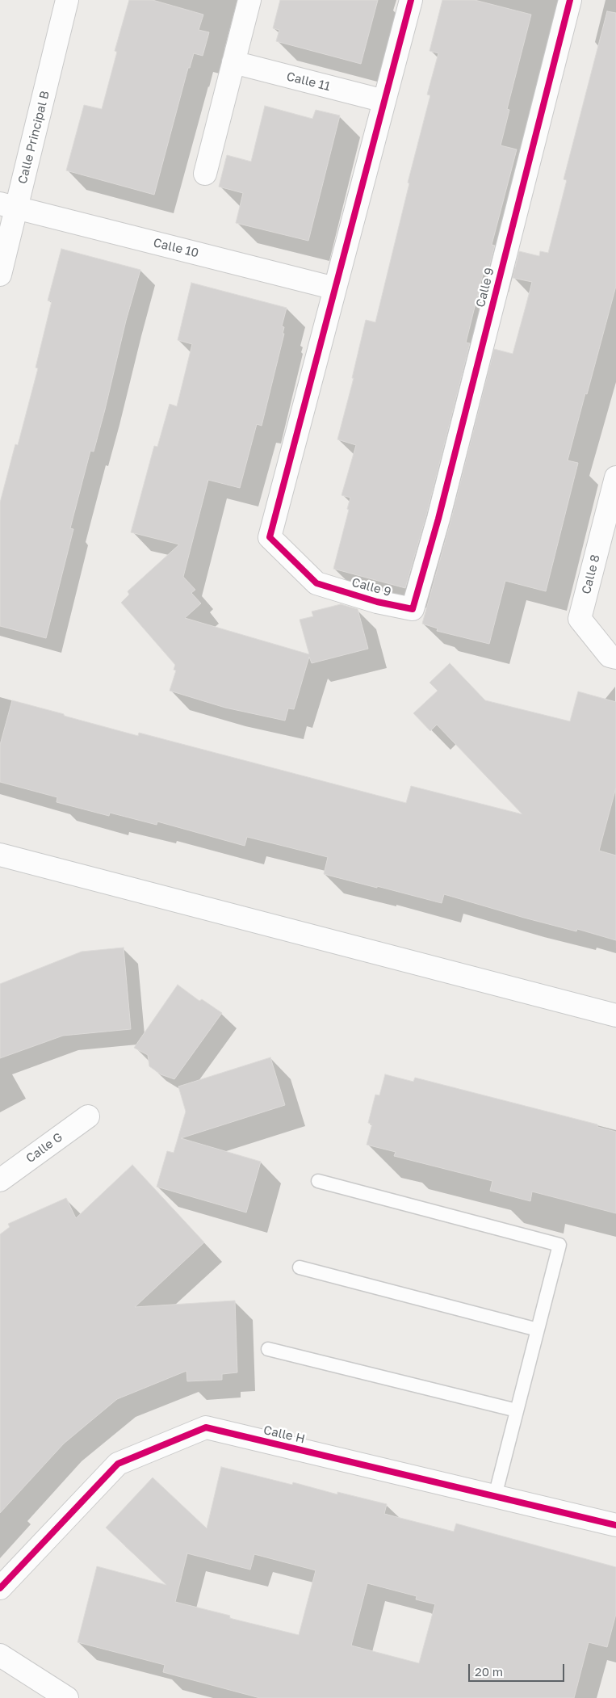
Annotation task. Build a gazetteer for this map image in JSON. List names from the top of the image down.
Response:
{
  "streets": {
    "street": [
      "Calle 11",
      "Calle Principal B",
      "Calle 10",
      "Calle 9",
      "Calle 8",
      "Calle G",
      "Calle H"
    ]
  },
  "crossings": [
    ["Calle 11", "Calle 9"],
    ["Calle Principal B", "Calle 10"],
    ["Calle 10", "Calle 9"]
  ],
  "scale_bar": "20 m"
}
